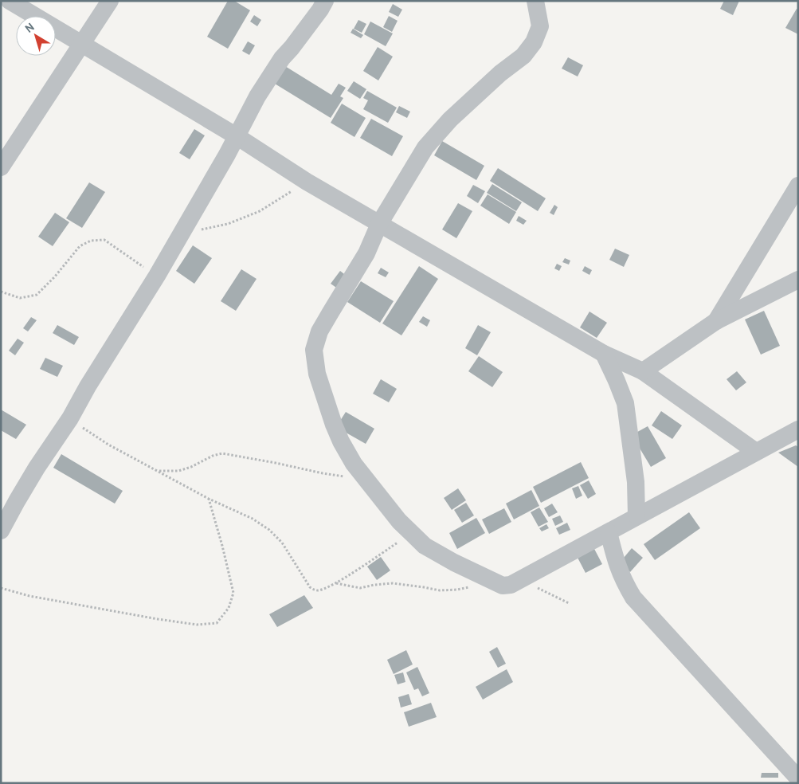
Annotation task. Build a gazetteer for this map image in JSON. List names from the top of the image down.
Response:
{
  "north": "top left"
}
